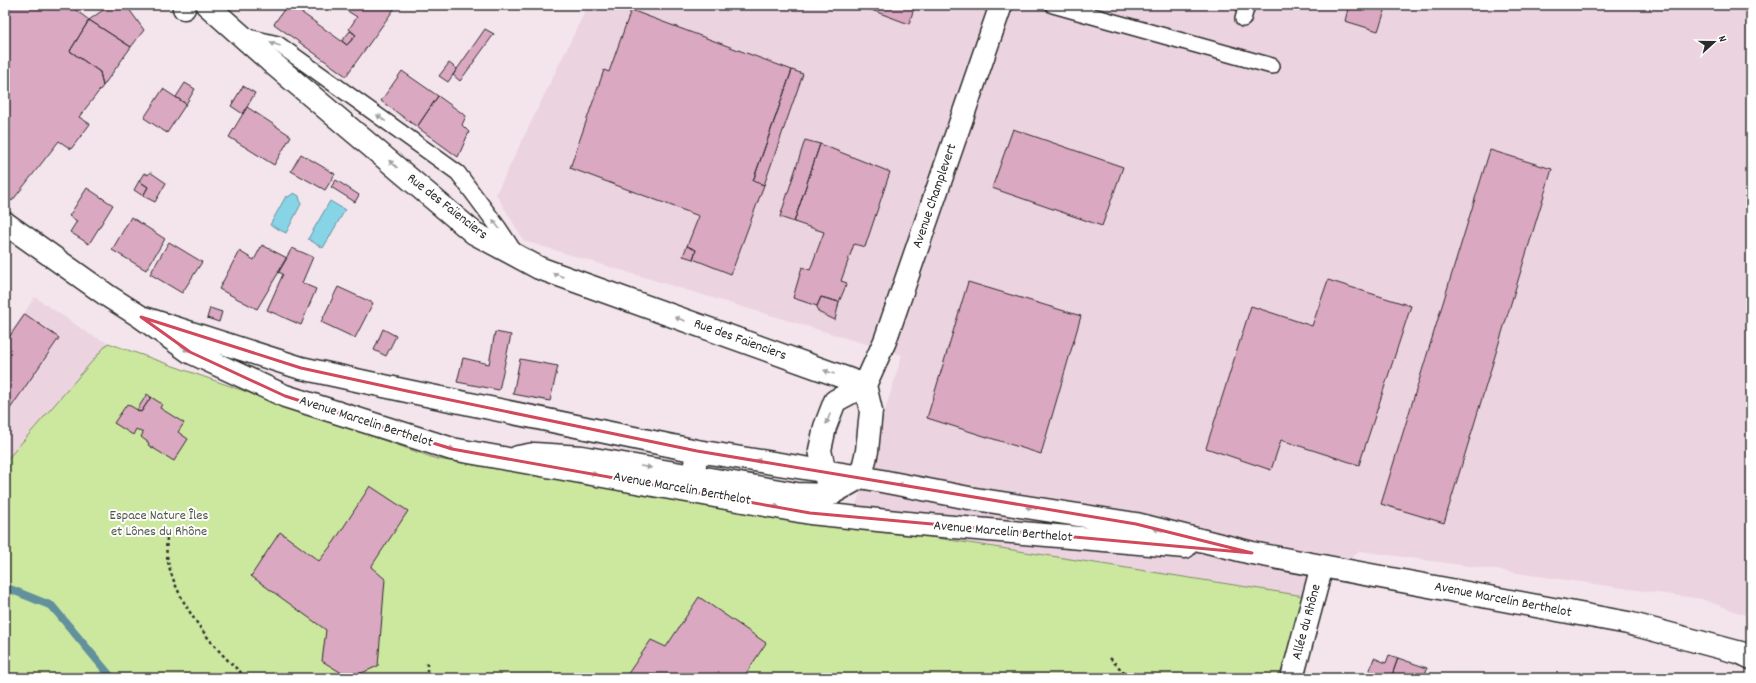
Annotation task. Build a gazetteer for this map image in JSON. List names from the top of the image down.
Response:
{
  "streets": {
    "street": [
      "Avenue Champlevert",
      "Rue des Faïenciers",
      "Avenue Marcelin Berthelot",
      "Allée du Rhône"
    ]
  },
  "crossings": [
    ["Avenue Champlevert", "Rue des Faïenciers"],
    ["Avenue Marcelin Berthelot", "Allée du Rhône"]
  ],
  "one_way": ["Rue des Faïenciers"],
  "parks": ["Espace Nature Îles et Lônes du Rhône"],
  "north": "right"
}
